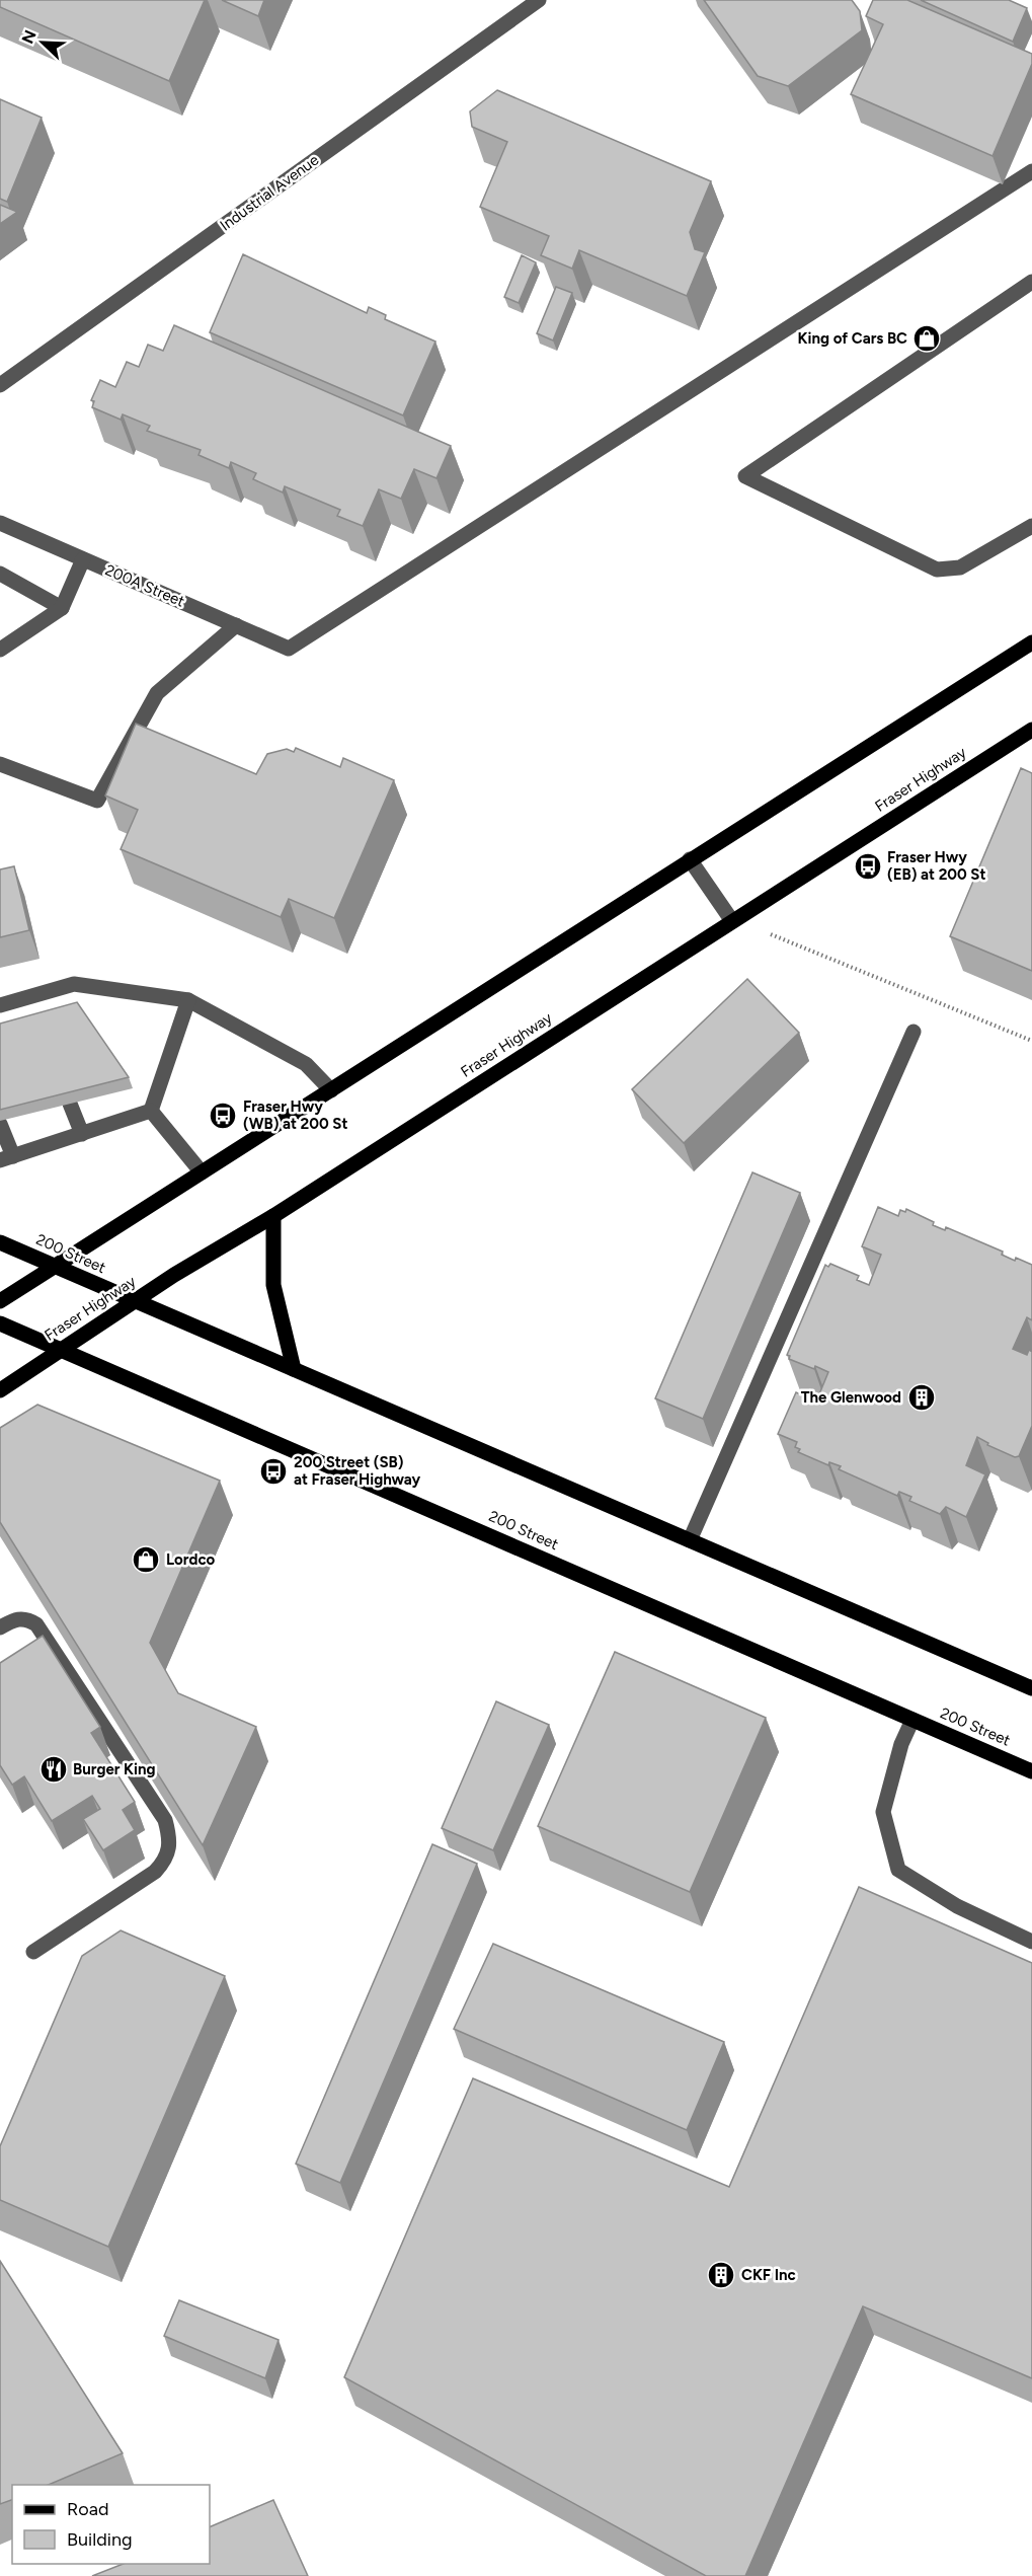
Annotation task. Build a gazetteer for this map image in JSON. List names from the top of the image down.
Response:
{
  "streets": {
    "main road": ["Fraser Highway", "200 Street"],
    "street": ["Industrial Avenue", "200A Street"]
  },
  "crossings": [
    ["Fraser Highway", "200 Street"]
  ],
  "places": {
    "shop": ["King of Cars BC", "Lordco"],
    "bus stop": ["Fraser Hwy (EB) at 200 St", "Fraser Hwy (WB) at 200 St", "200 Street (SB) at Fraser Highway"],
    "building": ["The Glenwood", "CKF Inc"],
    "restaurant": ["Burger King"]
  },
  "legend": ["Road", "Building"],
  "north": "top left"
}
